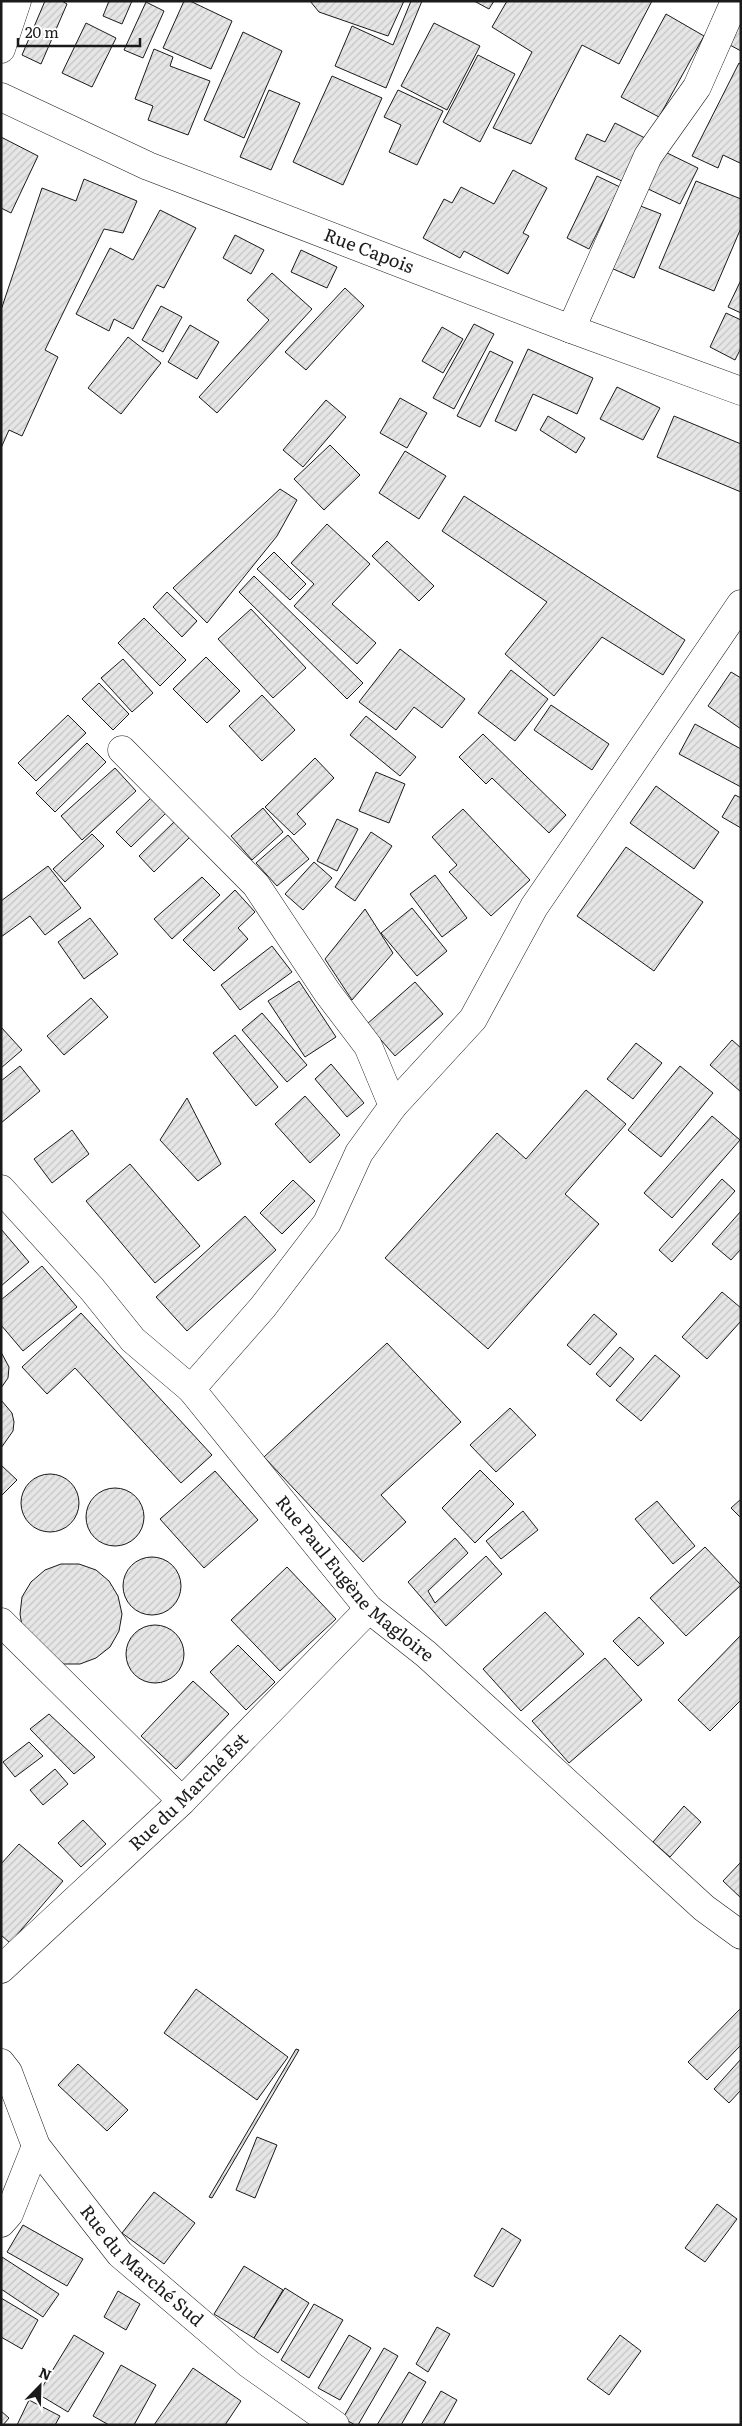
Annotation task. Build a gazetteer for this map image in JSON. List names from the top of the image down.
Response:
{
  "streets": {
    "street": [
      "Rue Capois",
      "Rue Paul Eugène Magloire",
      "Rue du Marché Est",
      "Rue du Marché Sud"
    ]
  },
  "crossings": [
    ["Rue Paul Eugène Magloire", "Rue du Marché Est"]
  ],
  "scale_bar": "20 m",
  "north": "top right"
}
